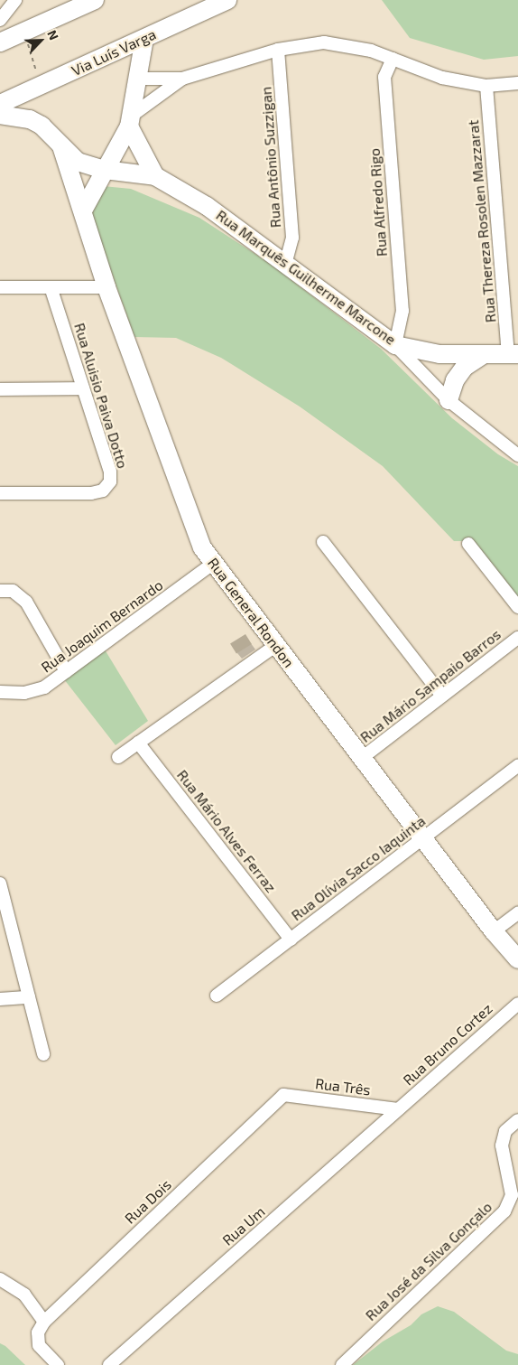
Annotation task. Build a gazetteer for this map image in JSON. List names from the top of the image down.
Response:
{
  "streets": {
    "street": [
      "Via Luís Varga",
      "Rua Antônio Suzzigan",
      "Rua Alfredo Rigo",
      "Rua Thereza Rosolen Mazzarat",
      "Rua Marquês Guilherme Marcone",
      "Rua Aluisio Paiva Dotto",
      "Rua General Rondon",
      "Rua Joaquim Bernardo",
      "Rua Mário Sampaio Barros",
      "Rua Mário Alves Ferraz",
      "Rua Olívia Sacco Iaquinta",
      "Rua Bruno Cortez",
      "Rua Três",
      "Rua Dois",
      "Rua Um",
      "Rua José da Silva Gonçalo"
    ]
  },
  "crossings": [
    ["Rua Antônio Suzzigan", "Rua Marquês Guilherme Marcone"],
    ["Rua Alfredo Rigo", "Rua Marquês Guilherme Marcone"],
    ["Rua Thereza Rosolen Mazzarat", "Rua Marquês Guilherme Marcone"],
    ["Rua Marquês Guilherme Marcone", "Rua General Rondon"],
    ["Rua General Rondon", "Rua Joaquim Bernardo"],
    ["Rua General Rondon", "Rua Mário Sampaio Barros"],
    ["Rua General Rondon", "Rua Olívia Sacco Iaquinta"],
    ["Rua Mário Alves Ferraz", "Rua Olívia Sacco Iaquinta"],
    ["Rua Bruno Cortez", "Rua Três"],
    ["Rua Bruno Cortez", "Rua Um"],
    ["Rua Três", "Rua Dois"],
    ["Rua Três", "Rua Um"]
  ],
  "north": "top right"
}
